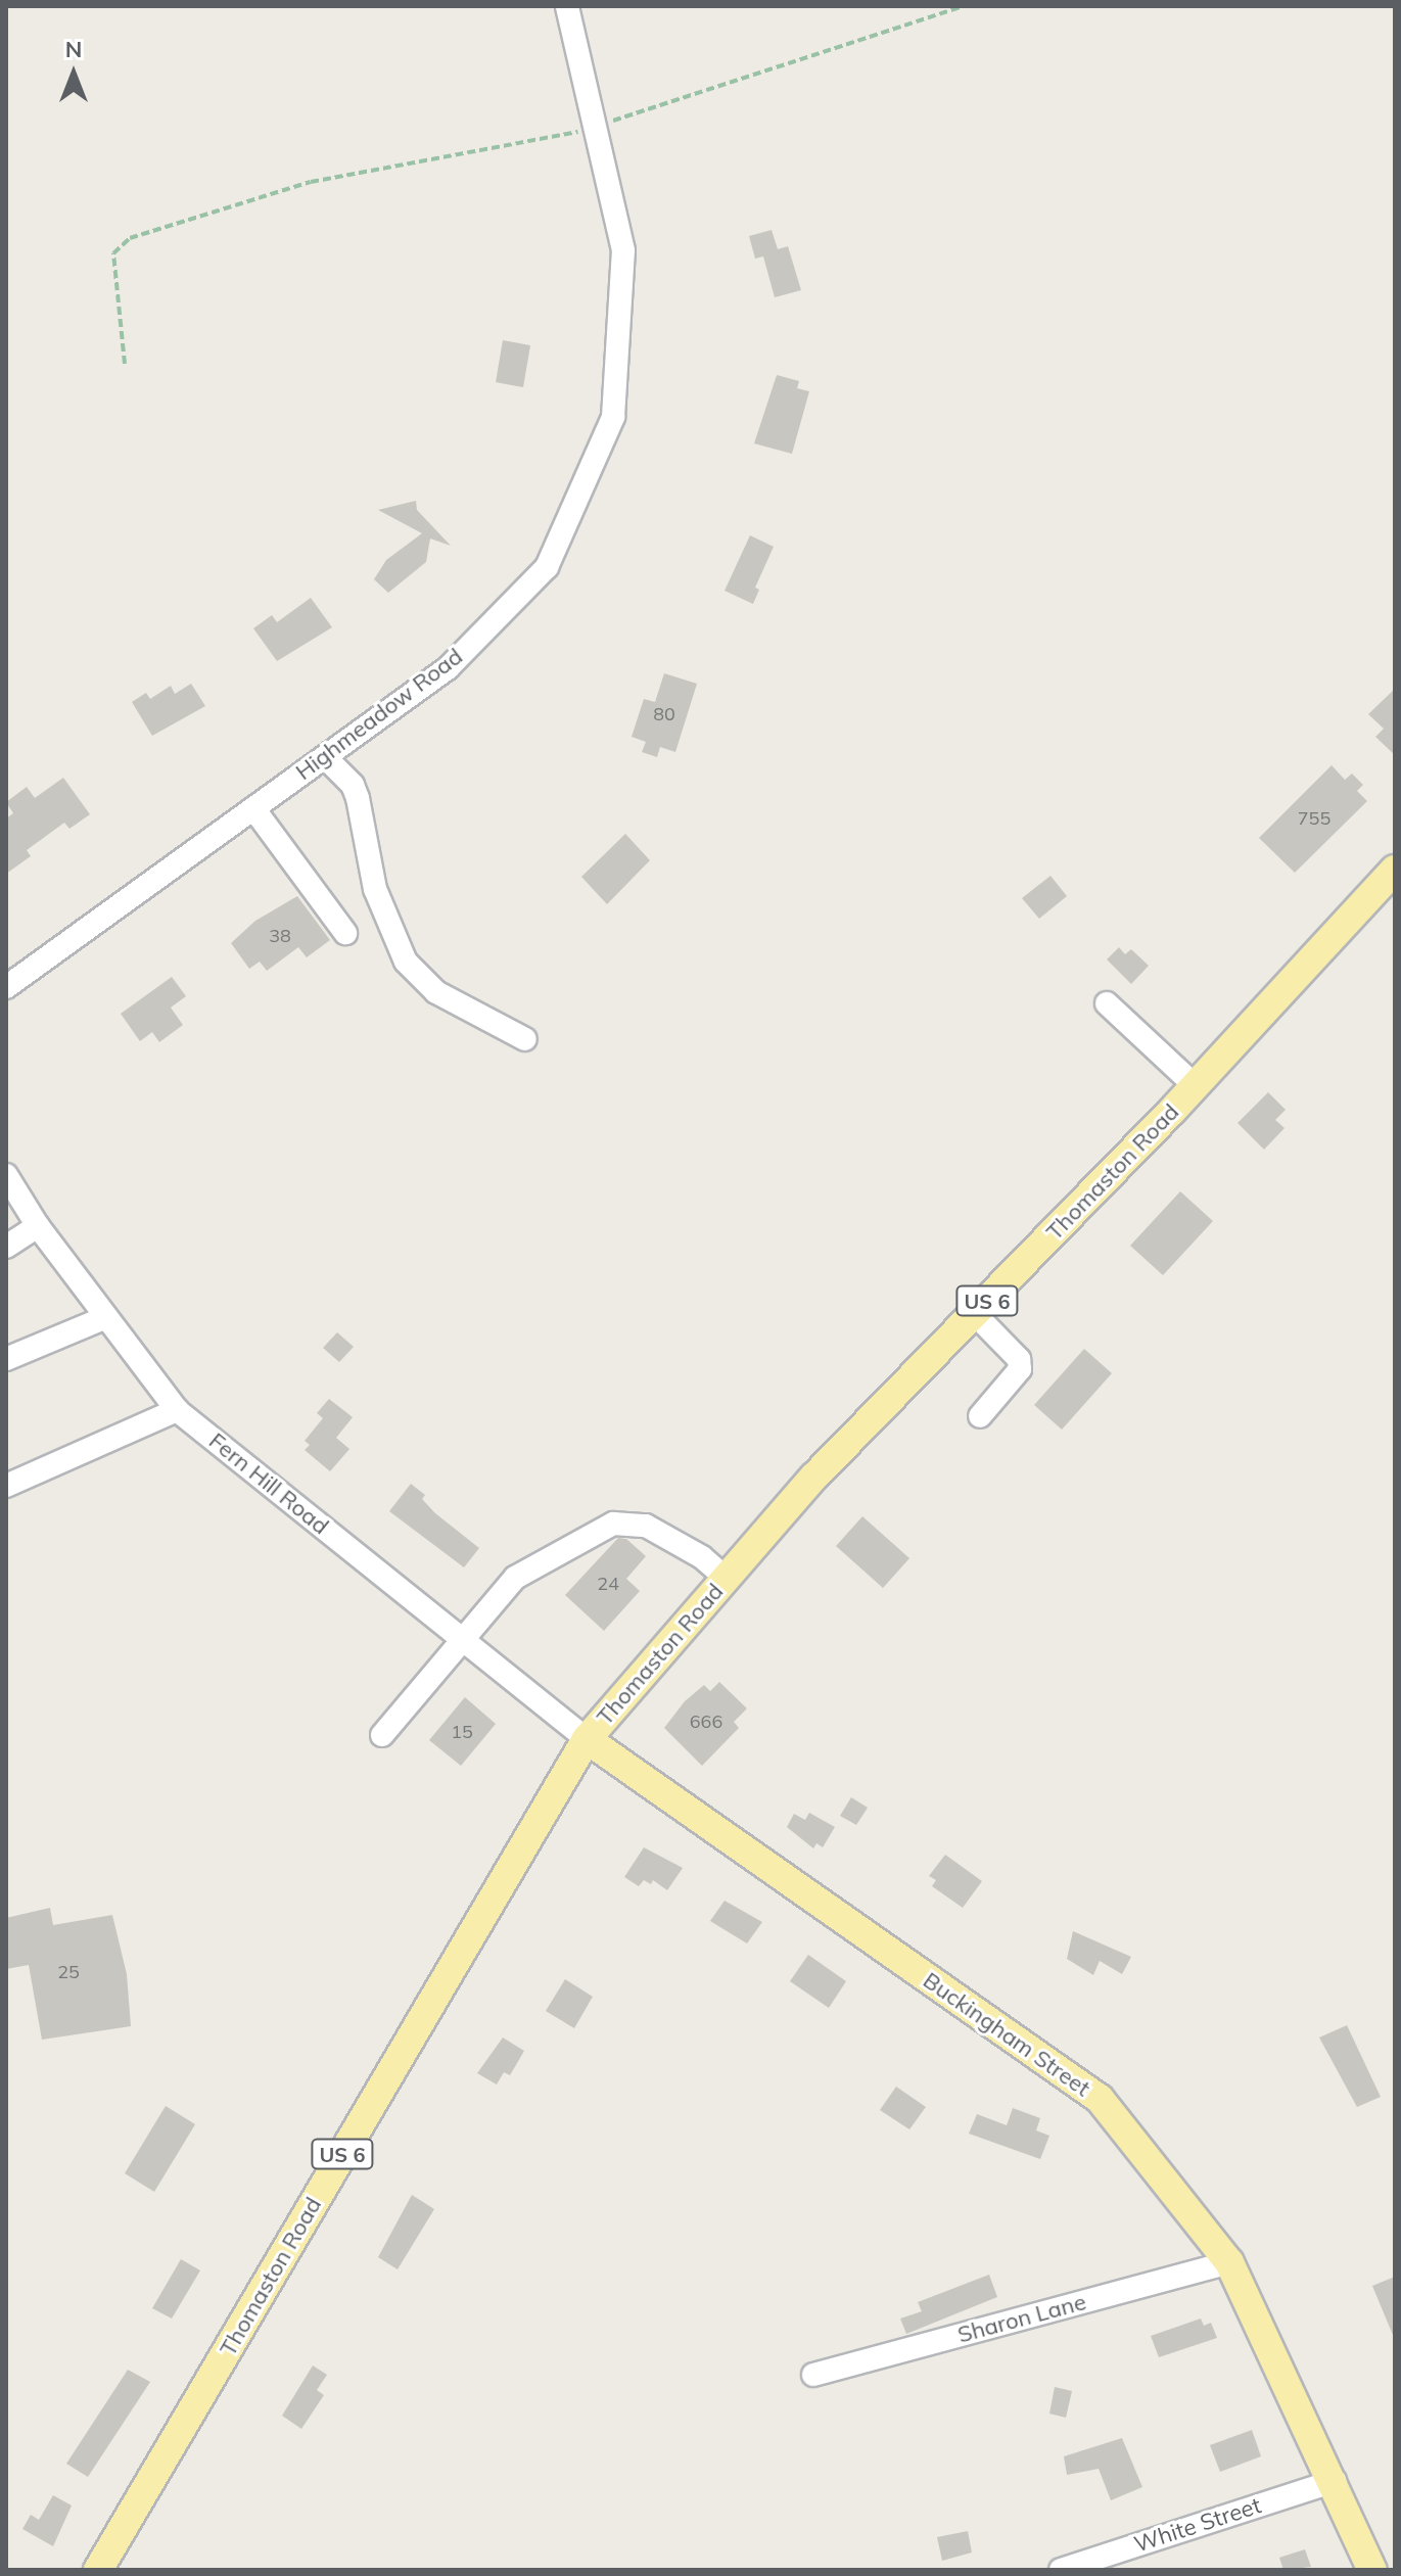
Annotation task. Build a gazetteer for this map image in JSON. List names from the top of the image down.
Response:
{
  "streets": {
    "main road": ["Thomaston Road", "US 6", "Buckingham Street"],
    "street": [
      "Highmeadow Road",
      "Fern Hill Road",
      "Sharon Lane",
      "White Street"
    ]
  },
  "crossings": [
    ["Thomaston Road", "Fern Hill Road"],
    ["Thomaston Road", "Buckingham Street"],
    ["Fern Hill Road", "Buckingham Street"],
    ["Buckingham Street", "Sharon Lane"],
    ["Buckingham Street", "White Street"]
  ],
  "house_numbers": [
    "80",
    "755",
    "38",
    "24",
    "666",
    "15",
    "25"
  ],
  "north": "top"
}
